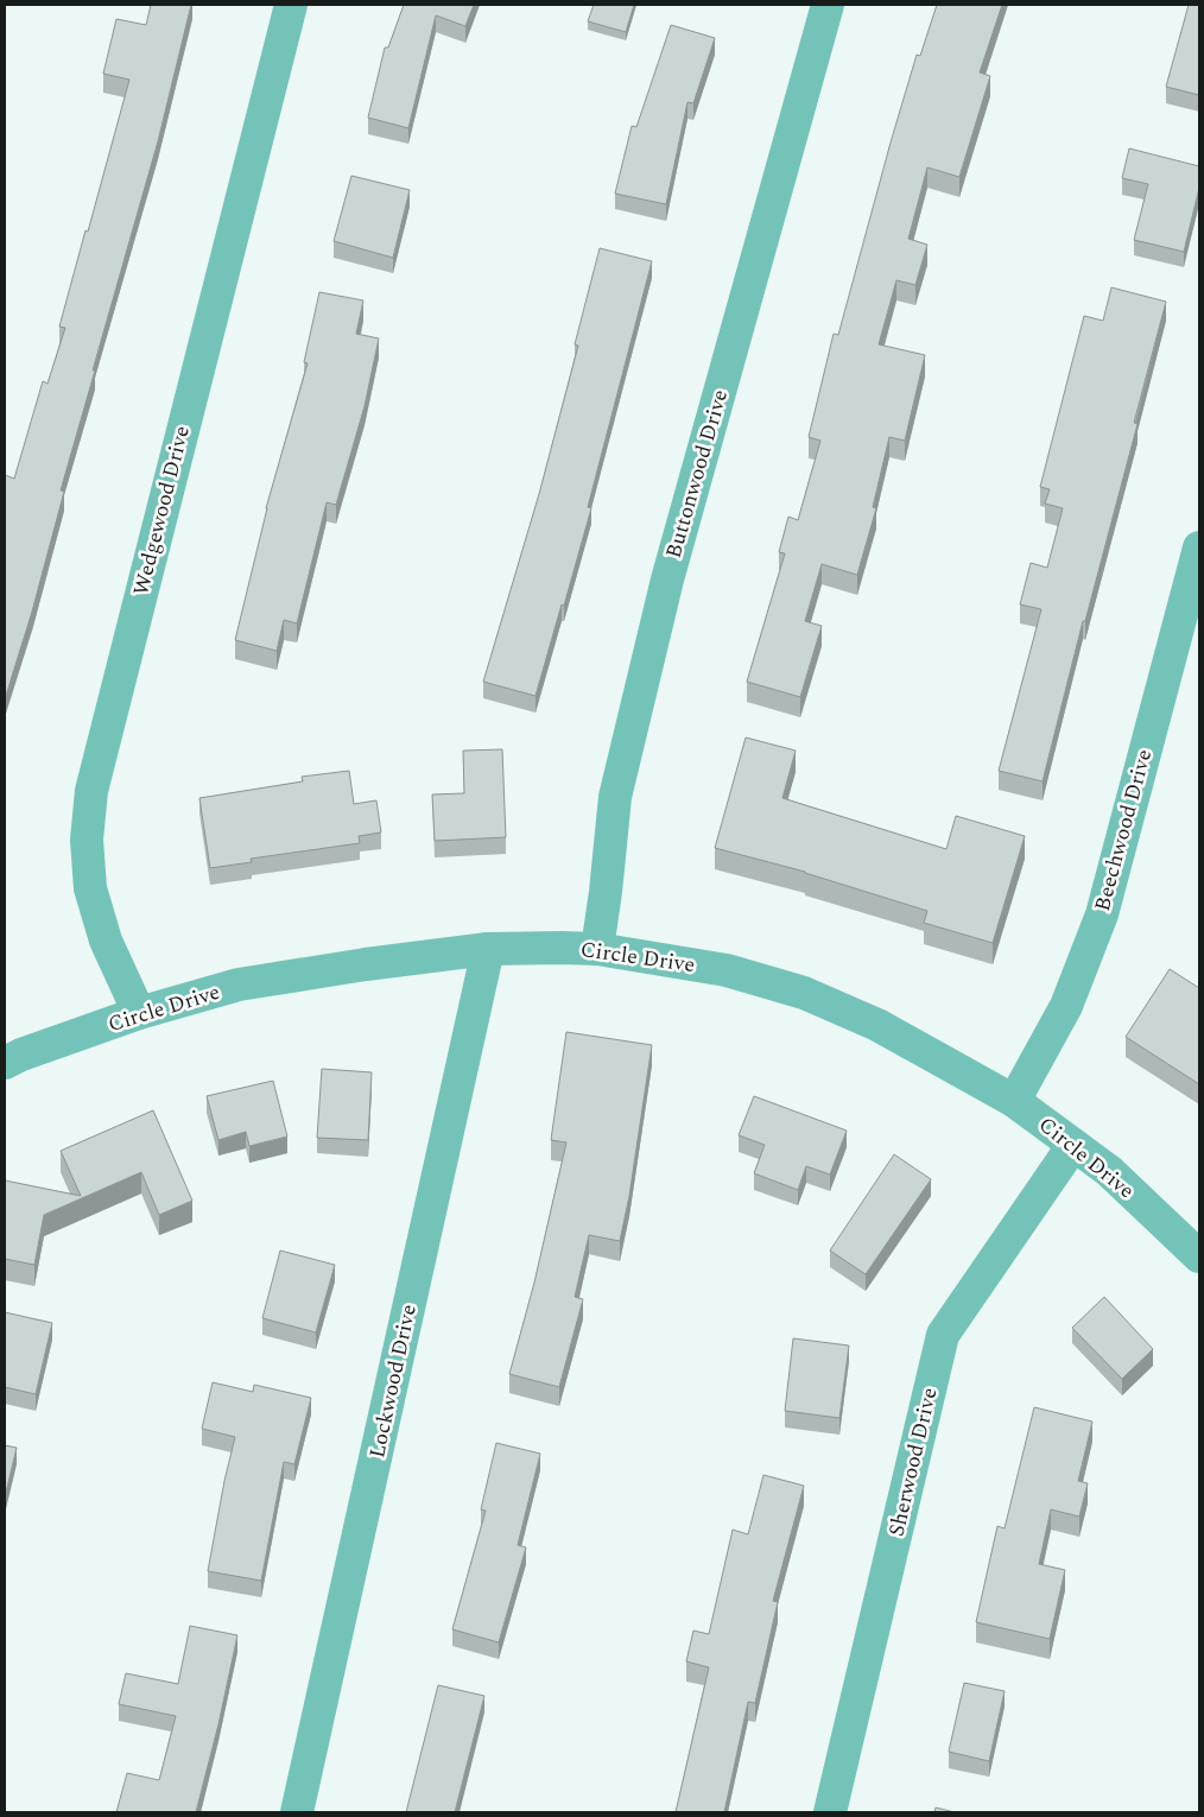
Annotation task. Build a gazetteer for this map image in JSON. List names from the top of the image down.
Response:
{
  "streets": {
    "street": [
      "Buttonwood Drive",
      "Wedgewood Drive",
      "Beechwood Drive",
      "Circle Drive",
      "Lockwood Drive",
      "Sherwood Drive"
    ]
  },
  "crossings": [
    ["Buttonwood Drive", "Circle Drive"],
    ["Wedgewood Drive", "Circle Drive"],
    ["Beechwood Drive", "Circle Drive"],
    ["Circle Drive", "Lockwood Drive"],
    ["Circle Drive", "Sherwood Drive"]
  ]
}
